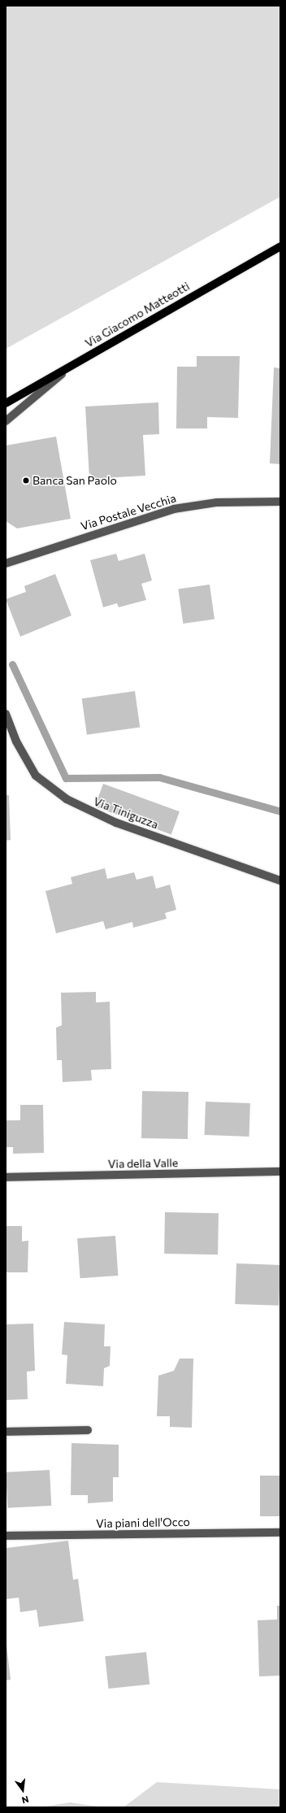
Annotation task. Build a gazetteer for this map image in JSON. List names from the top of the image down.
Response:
{
  "streets": {
    "main road": ["Via Giacomo Matteotti"],
    "street": [
      "Via Postale Vecchia",
      "Via Tiniguzza",
      "Via della Valle",
      "Via piani dell'Occo"
    ]
  },
  "places": ["Banca San Paolo"],
  "north": "bottom"
}
